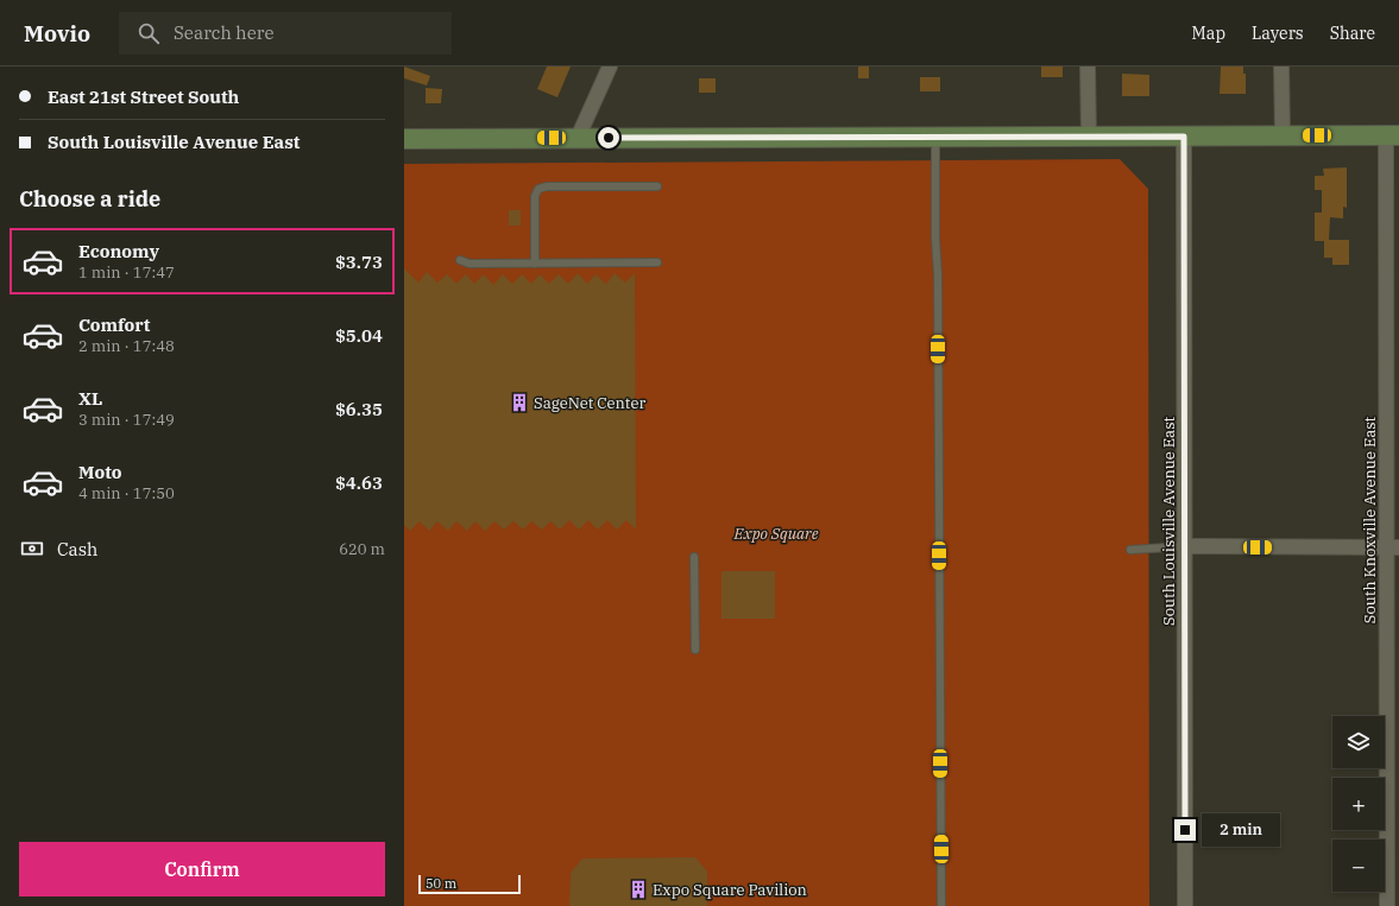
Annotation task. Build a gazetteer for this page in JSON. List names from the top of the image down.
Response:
{
  "streets": {
    "street": ["South Knoxville Avenue East", "South Louisville Avenue East"]
  },
  "parks": ["Expo Square"],
  "places": {
    "building": ["SageNet Center", "Expo Square Pavilion"]
  },
  "scale_bar": "50 m",
  "page": {
    "header": "Movio",
    "search": "Search here",
    "nav": ["Map", "Layers", "Share"],
    "banner": ["East 21st Street South", "South Louisville Avenue East"],
    "heading": "Choose a ride",
    "list": [
      {
        "name": "Economy",
        "note": "1 min · 17:47",
        "value": "$3.73"
      },
      {
        "name": "Comfort",
        "note": "2 min · 17:48",
        "value": "$5.04"
      },
      {
        "name": "XL",
        "note": "3 min · 17:49",
        "value": "$6.35"
      },
      {
        "name": "Moto",
        "note": "4 min · 17:50",
        "value": "$4.63"
      }
    ],
    "pay": ["Cash", "620 m"],
    "map_buttons": ["+", "−"],
    "bubble": "2 min",
    "buttons": "Confirm",
    "scale": "50 m"
  }
}
